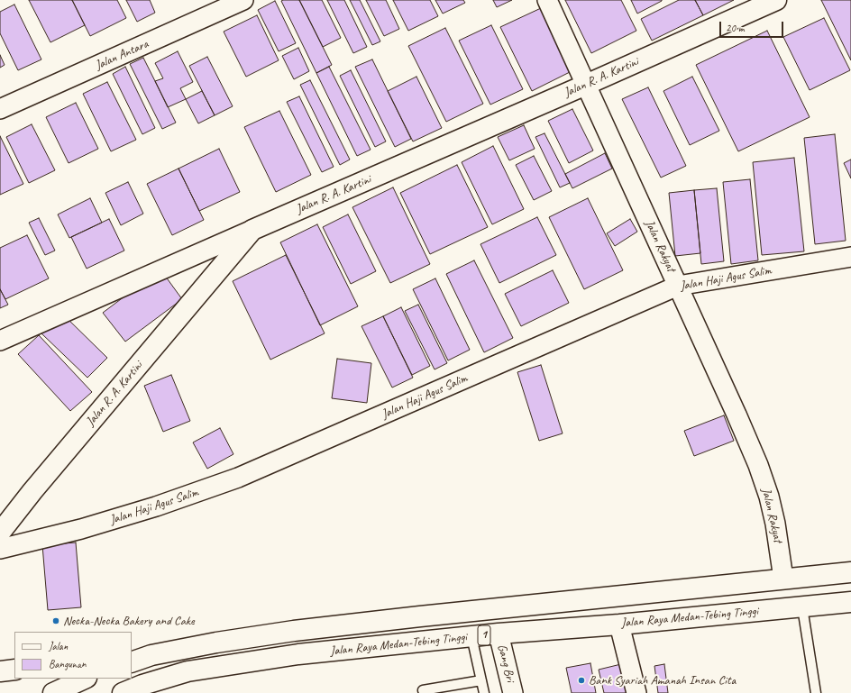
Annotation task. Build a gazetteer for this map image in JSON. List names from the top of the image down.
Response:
{
  "streets": {
    "main road": ["Jalan R. A. Kartini", "Jalan Raya Medan-Tebing Tinggi", "1"],
    "street": [
      "Jalan Antara",
      "Jalan Rakyat",
      "Jalan Haji Agus Salim",
      "Gang Bri"
    ]
  },
  "crossings": [
    ["Jalan R. A. Kartini", "Jalan Rakyat"],
    ["Jalan Rakyat", "Jalan Haji Agus Salim"],
    ["Jalan Rakyat", "Jalan Raya Medan-Tebing Tinggi"],
    ["Jalan Raya Medan-Tebing Tinggi", "Gang Bri"]
  ],
  "places": ["Necka-Necka Bakery and Cake", "Bank Syariah Amanah Insan Cita"],
  "legend": ["Jalan", "Bangunan"],
  "scale_bar": "20 m"
}
